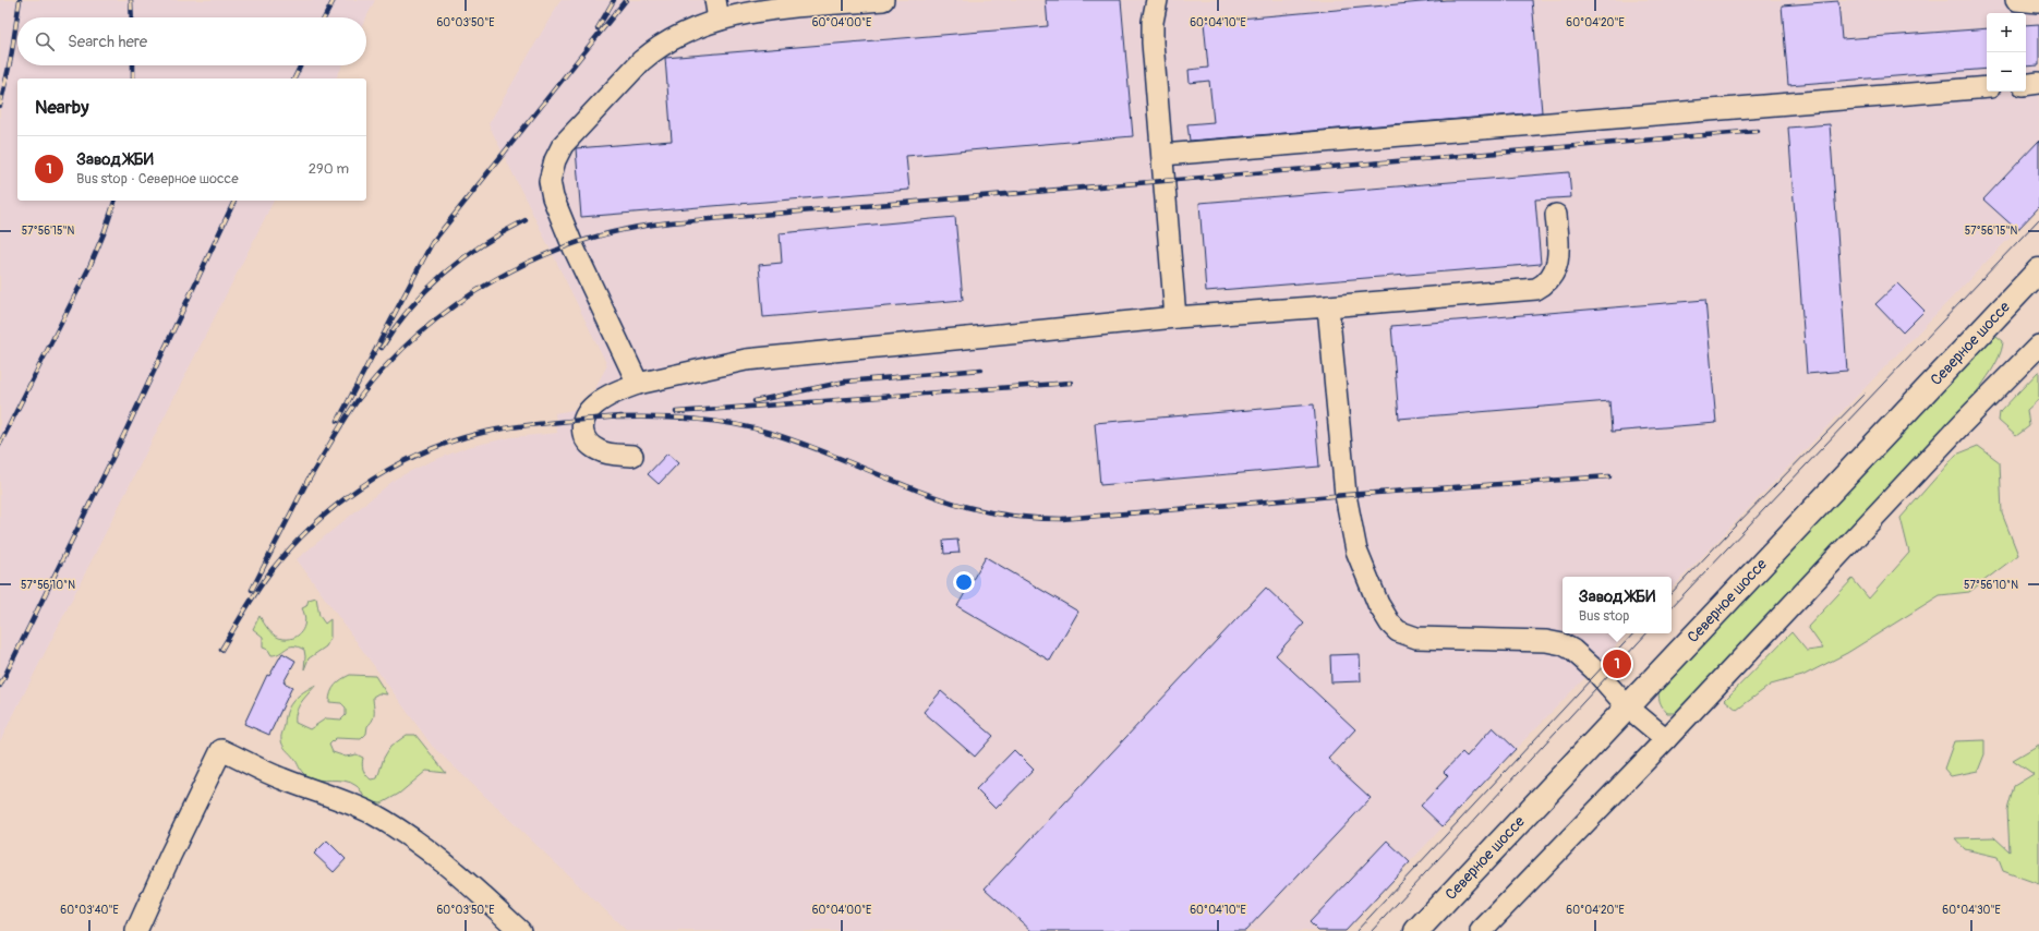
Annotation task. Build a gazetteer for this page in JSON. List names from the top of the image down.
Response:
{
  "streets": {
    "main road": ["Северное шоссе"]
  },
  "page": {
    "map_buttons": ["+", "−"],
    "search": "Search here",
    "heading": "Nearby",
    "list": [
      {
        "mark": "1",
        "name": "Завод ЖБИ",
        "note": "Bus stop · Северное шоссе",
        "value": "290 m"
      }
    ],
    "popup": ["Завод ЖБИ", "Bus stop"],
    "pins": "1"
  },
  "coordinates": [
    "60°03'50\"E",
    "60°04'00\"E",
    "60°04'10\"E",
    "60°04'20\"E",
    "57°56'15\"N",
    "57°56'10\"N",
    "60°03'40\"E",
    "60°04'30\"E"
  ]
}
